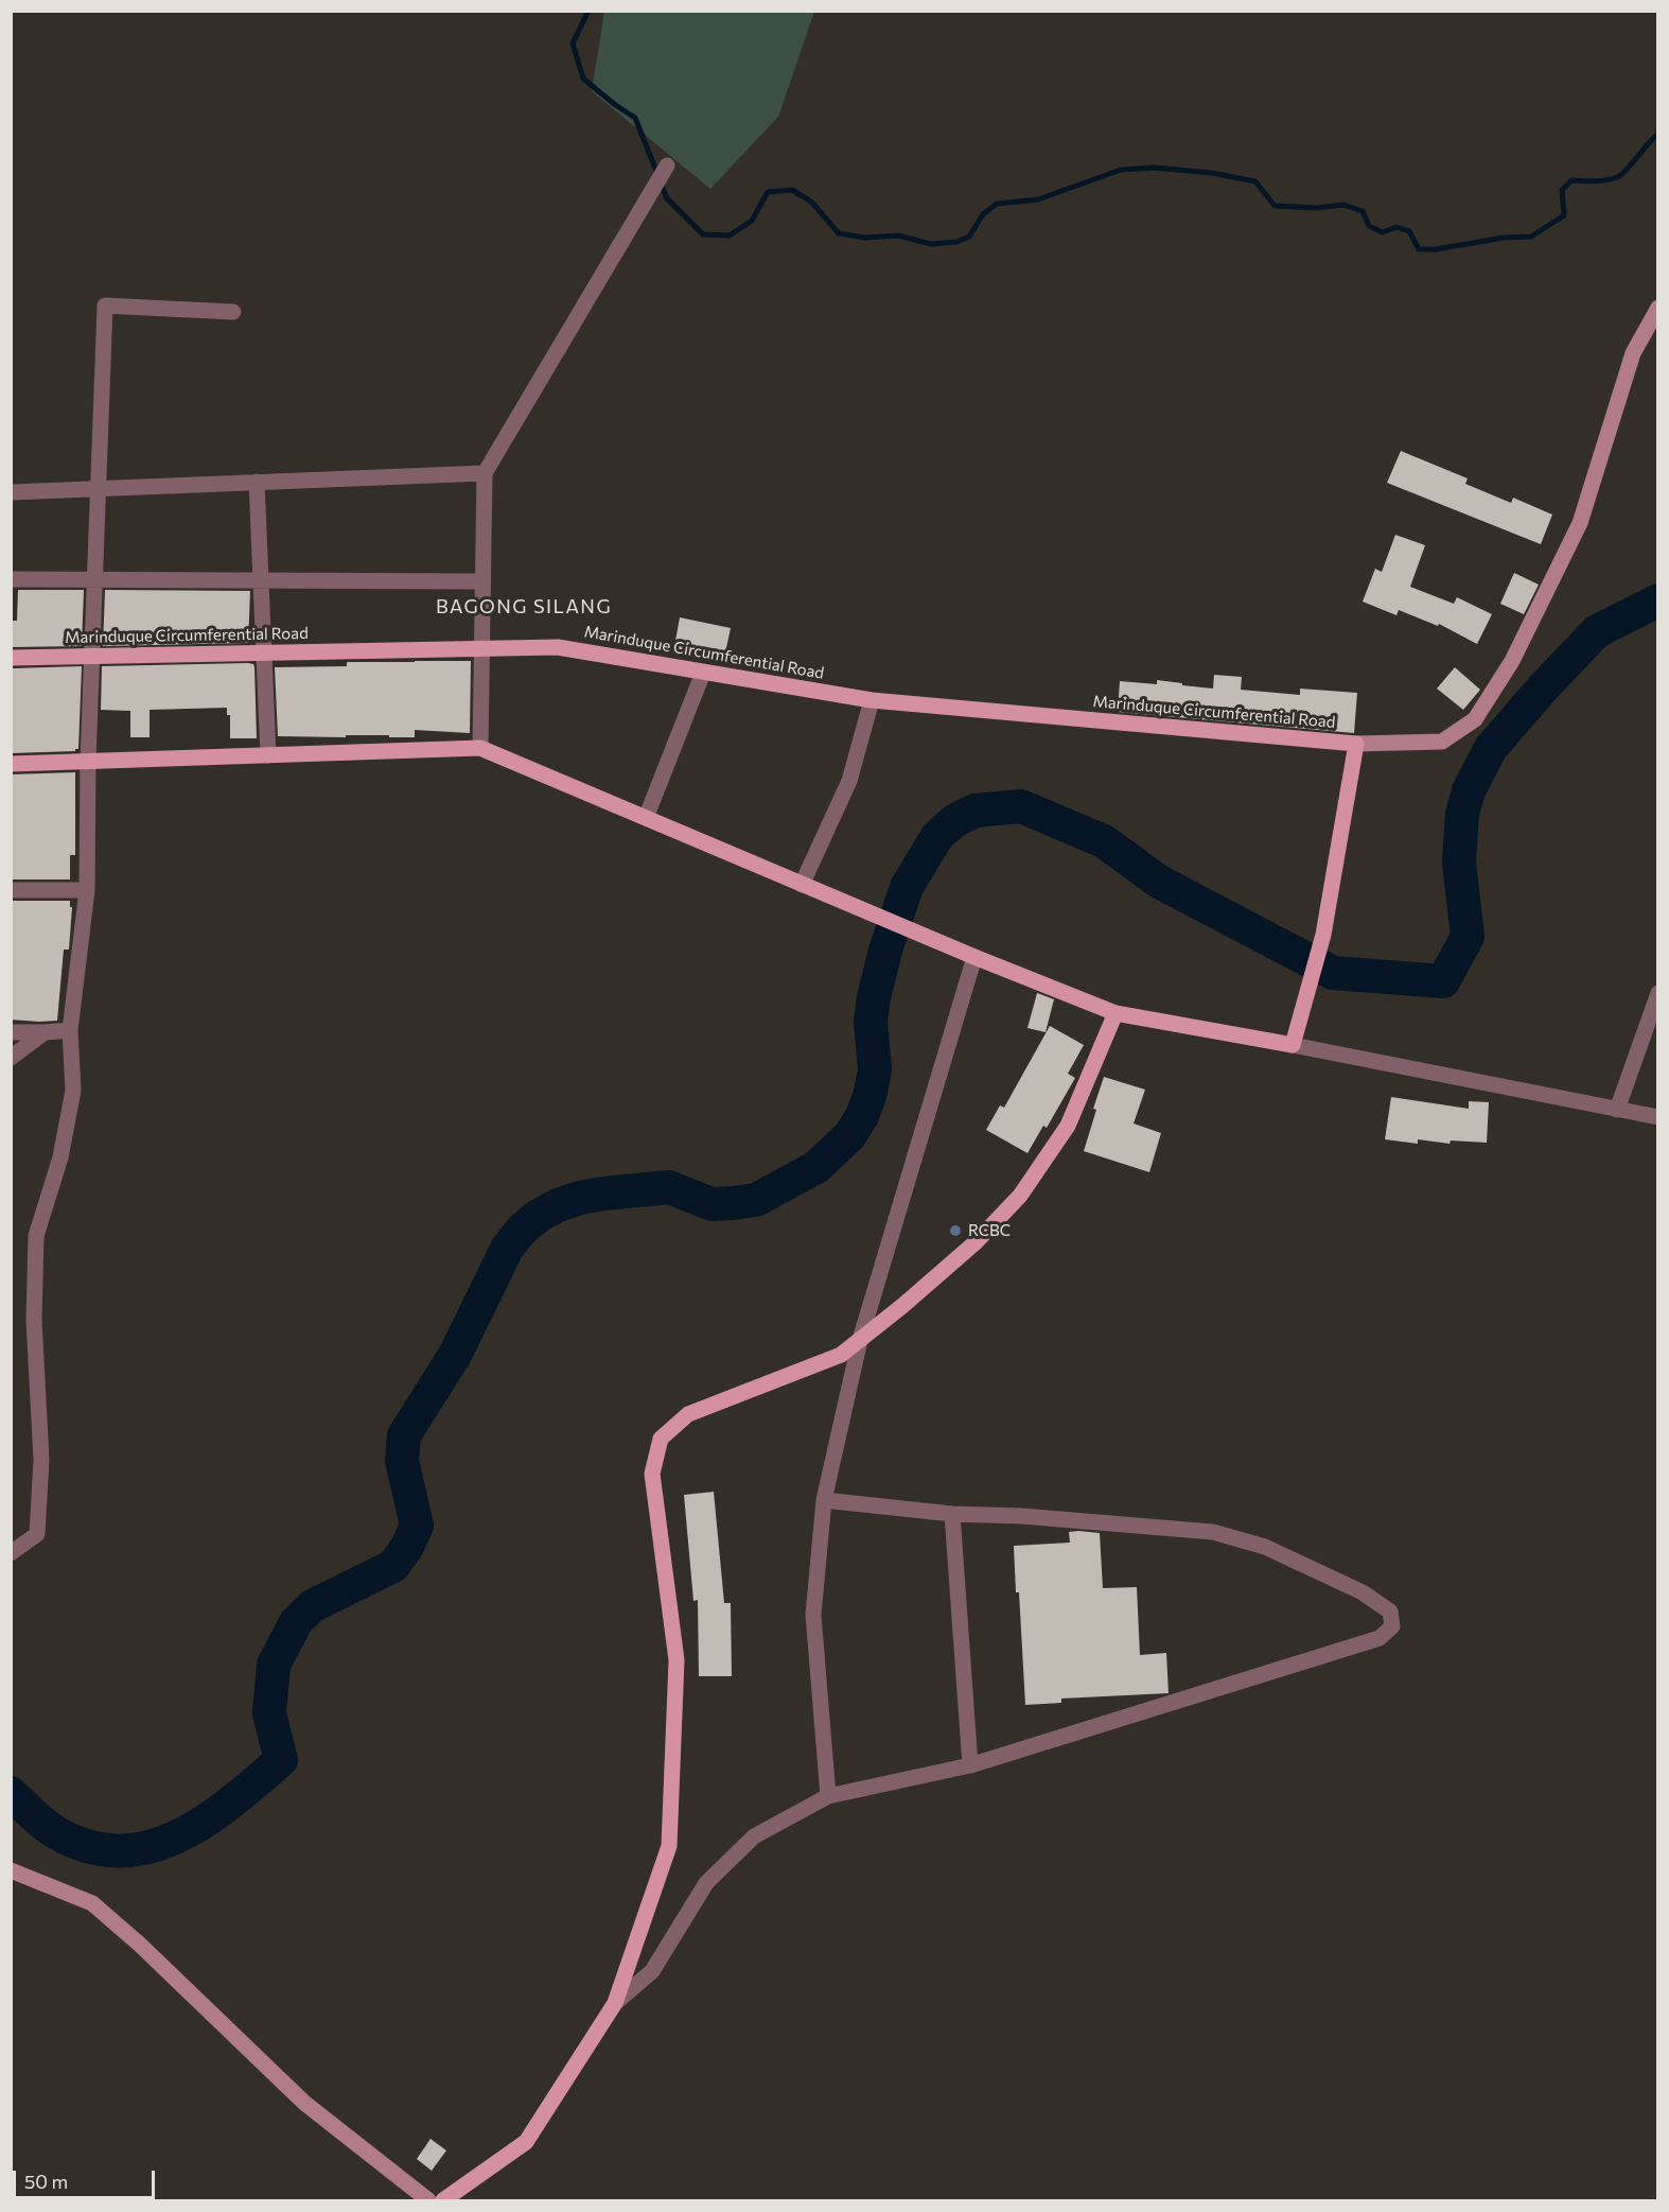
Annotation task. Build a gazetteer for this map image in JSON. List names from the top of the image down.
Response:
{
  "streets": {
    "main road": ["Marinduque Circumferential Road"]
  },
  "districts": ["BAGONG SILANG"],
  "places": ["RCBC"],
  "scale_bar": "50 m"
}
